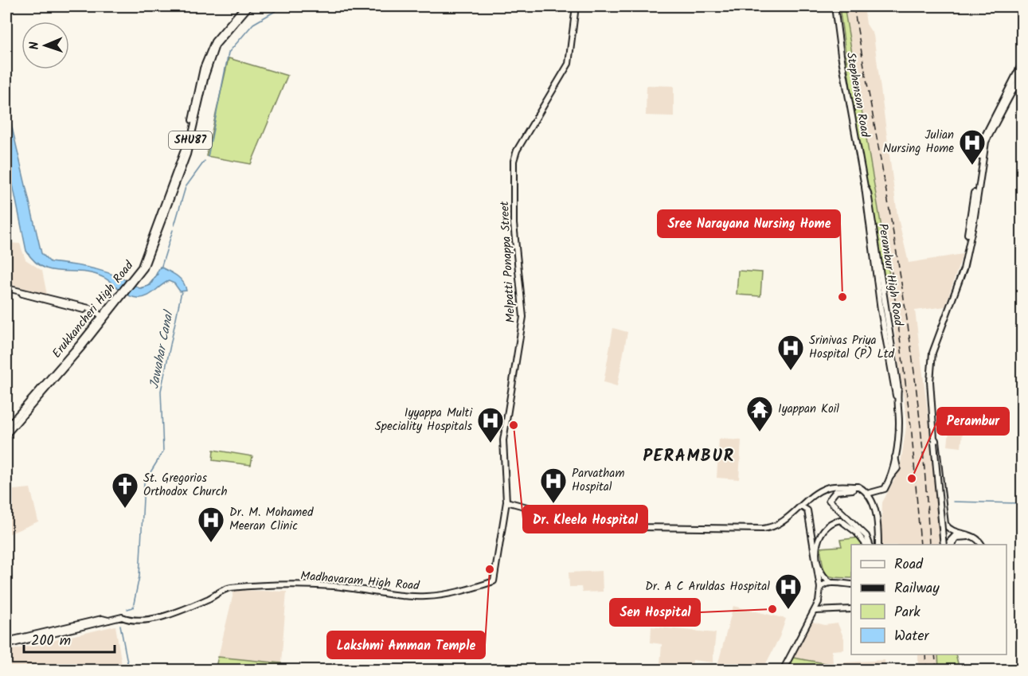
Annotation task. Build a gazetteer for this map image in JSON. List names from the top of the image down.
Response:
{
  "streets": {
    "main road": [
      "Stephenson Road",
      "SHU87",
      "Melpatti Ponappa Street",
      "Erukkancheri High Road",
      "Madhavaram High Road"
    ]
  },
  "crossings": [
    ["SHU87", "Erukkancheri High Road"],
    ["Melpatti Ponappa Street", "Madhavaram High Road"]
  ],
  "districts": ["PERAMBUR"],
  "water": ["Jawahar Canal"],
  "places": {
    "hospital": [
      "Julian Nursing Home",
      "Srinivas Priya Hospital (P) Ltd",
      "Iyyappa Multi Speciality Hospitals",
      "Parvatham Hospital",
      "Dr. M. Mohamed Meeran Clinic",
      "Dr. A C Aruldas Hospital"
    ],
    "other": [
      "Sree Narayana Nursing Home",
      "Dr. Kleela Hospital",
      "Perambur",
      "Lakshmi Amman Temple",
      "Sen Hospital"
    ],
    "temple": ["Iyappan Koil"],
    "church": ["St. Gregorios Orthodox Church"]
  },
  "legend": [
    "Road",
    "Railway",
    "Park",
    "Water"
  ],
  "scale_bar": "200 m",
  "north": "left"
}
